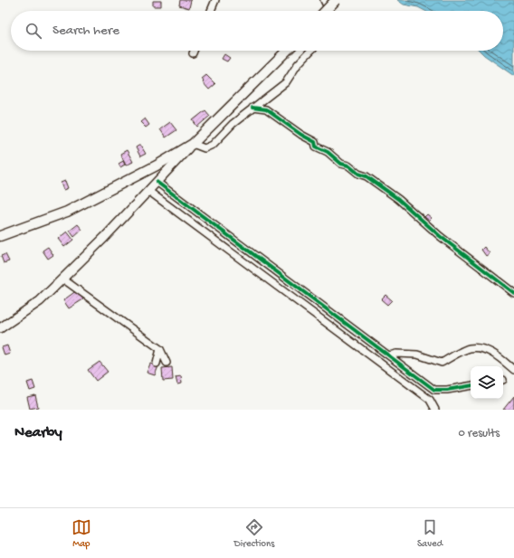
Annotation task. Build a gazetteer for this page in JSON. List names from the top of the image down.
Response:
{
  "page": {
    "search": "Search here",
    "heading": ["Nearby", "0 results"],
    "nav": ["Map", "Directions", "Saved"]
  }
}
